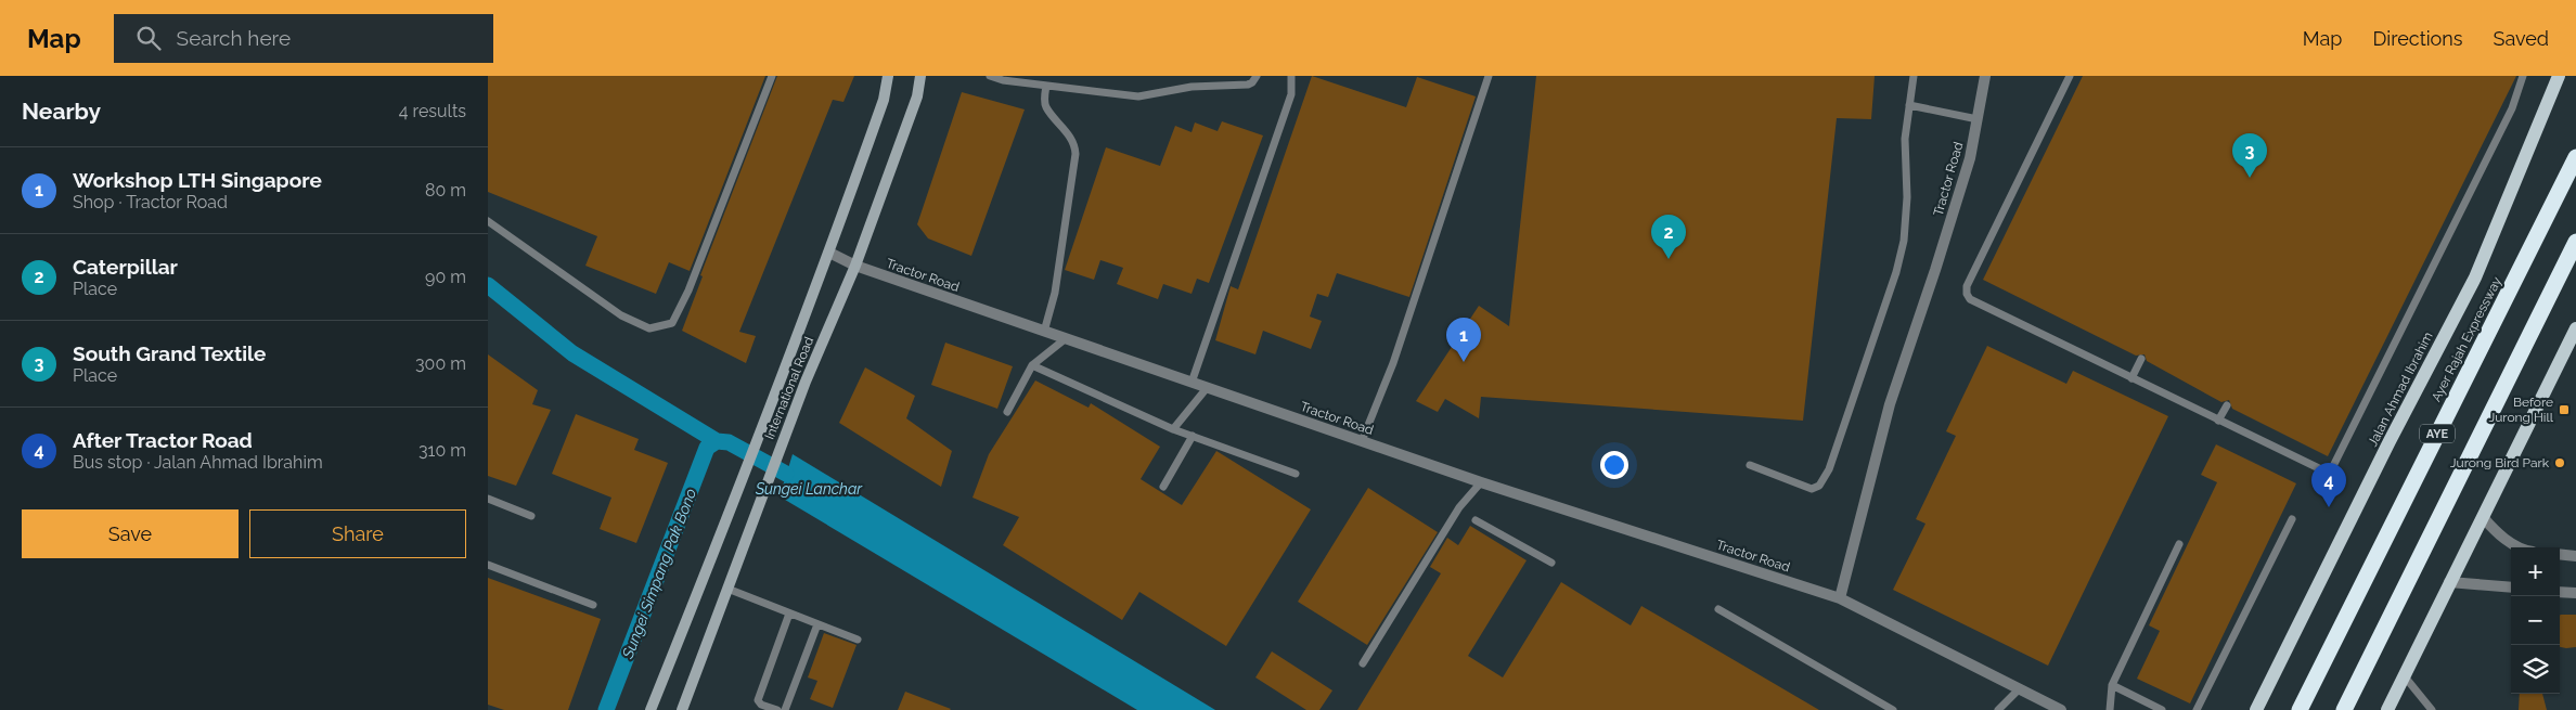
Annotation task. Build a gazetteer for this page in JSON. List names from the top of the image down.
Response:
{
  "streets": {
    "highway": ["Ayer Rajah Expressway", "AYE"],
    "main road": ["International Road", "Jalan Ahmad Ibrahim"],
    "street": ["Tractor Road"]
  },
  "crossings": [
    ["Tractor Road", "International Road"]
  ],
  "water": ["Sungei Lanchar", "Sungei Simpang Pak Bono"],
  "places": {
    "transit": ["Before Jurong Hill"],
    "other": ["Jurong Bird Park"]
  },
  "page": {
    "header": "Map",
    "search": "Search here",
    "nav": ["Map", "Directions", "Saved"],
    "heading": ["Nearby", "4 results"],
    "pins": [
      "3",
      "2",
      "1",
      "4"
    ],
    "list": [
      {
        "mark": "1",
        "name": "Workshop LTH Singapore",
        "note": "Shop · Tractor Road",
        "value": "80 m"
      },
      {
        "mark": "2",
        "name": "Caterpillar",
        "note": "Place",
        "value": "90 m"
      },
      {
        "mark": "3",
        "name": "South Grand Textile",
        "note": "Place",
        "value": "300 m"
      },
      {
        "mark": "4",
        "name": "After Tractor Road",
        "note": "Bus stop · Jalan Ahmad Ibrahim",
        "value": "310 m"
      }
    ],
    "buttons": ["Save", "Share"],
    "map_buttons": ["+", "−"]
  }
}
